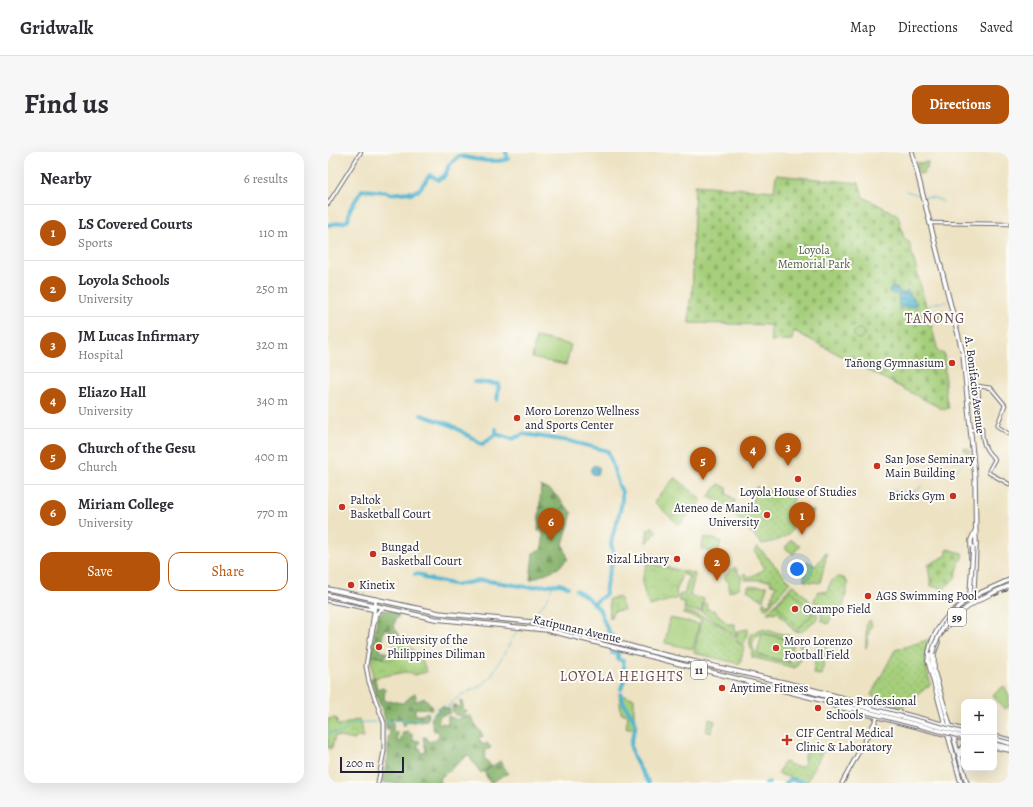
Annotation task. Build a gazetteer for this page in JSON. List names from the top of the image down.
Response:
{
  "streets": {
    "main road": [
      "A. Bonifacio Avenue",
      "59",
      "Katipunan Avenue",
      "11"
    ]
  },
  "crossings": [
    ["A. Bonifacio Avenue", "59"],
    ["59", "Katipunan Avenue"]
  ],
  "districts": ["TAÑONG", "LOYOLA HEIGHTS"],
  "parks": ["Loyola Memorial Park"],
  "places": {
    "other": [
      "Tañong Gymnasium",
      "Moro Lorenzo Wellness and Sports Center",
      "San Jose Seminary Main Building",
      "Loyola House of Studies",
      "Bricks Gym",
      "Paltok Basketball Court",
      "Ateneo de Manila University",
      "Bungad Basketball Court",
      "Rizal Library",
      "Kinetix",
      "AGS Swimming Pool",
      "Ocampo Field",
      "University of the Philippines Diliman",
      "Moro Lorenzo Football Field",
      "Anytime Fitness",
      "Gates Professional Schools"
    ],
    "health": ["CIF Central Medical Clinic & Laboratory"]
  },
  "scale_bar": "200 m",
  "page": {
    "header": "Gridwalk",
    "nav": ["Map", "Directions", "Saved"],
    "title": "Find us",
    "buttons": [
      "Directions",
      ["Save", "Share"]
    ],
    "heading": ["Nearby", "6 results"],
    "list": [
      {
        "mark": "1",
        "name": "LS Covered Courts",
        "note": "Sports",
        "value": "110 m"
      },
      {
        "mark": "2",
        "name": "Loyola Schools",
        "note": "University",
        "value": "250 m"
      },
      {
        "mark": "3",
        "name": "JM Lucas Infirmary",
        "note": "Hospital",
        "value": "320 m"
      },
      {
        "mark": "4",
        "name": "Eliazo Hall",
        "note": "University",
        "value": "340 m"
      },
      {
        "mark": "5",
        "name": "Church of the Gesu",
        "note": "Church",
        "value": "400 m"
      },
      {
        "mark": "6",
        "name": "Miriam College",
        "note": "University",
        "value": "770 m"
      }
    ],
    "pins": [
      "3",
      "4",
      "5",
      "1",
      "6",
      "2"
    ],
    "map_buttons": ["+", "−"],
    "scale": "200 m"
  }
}
